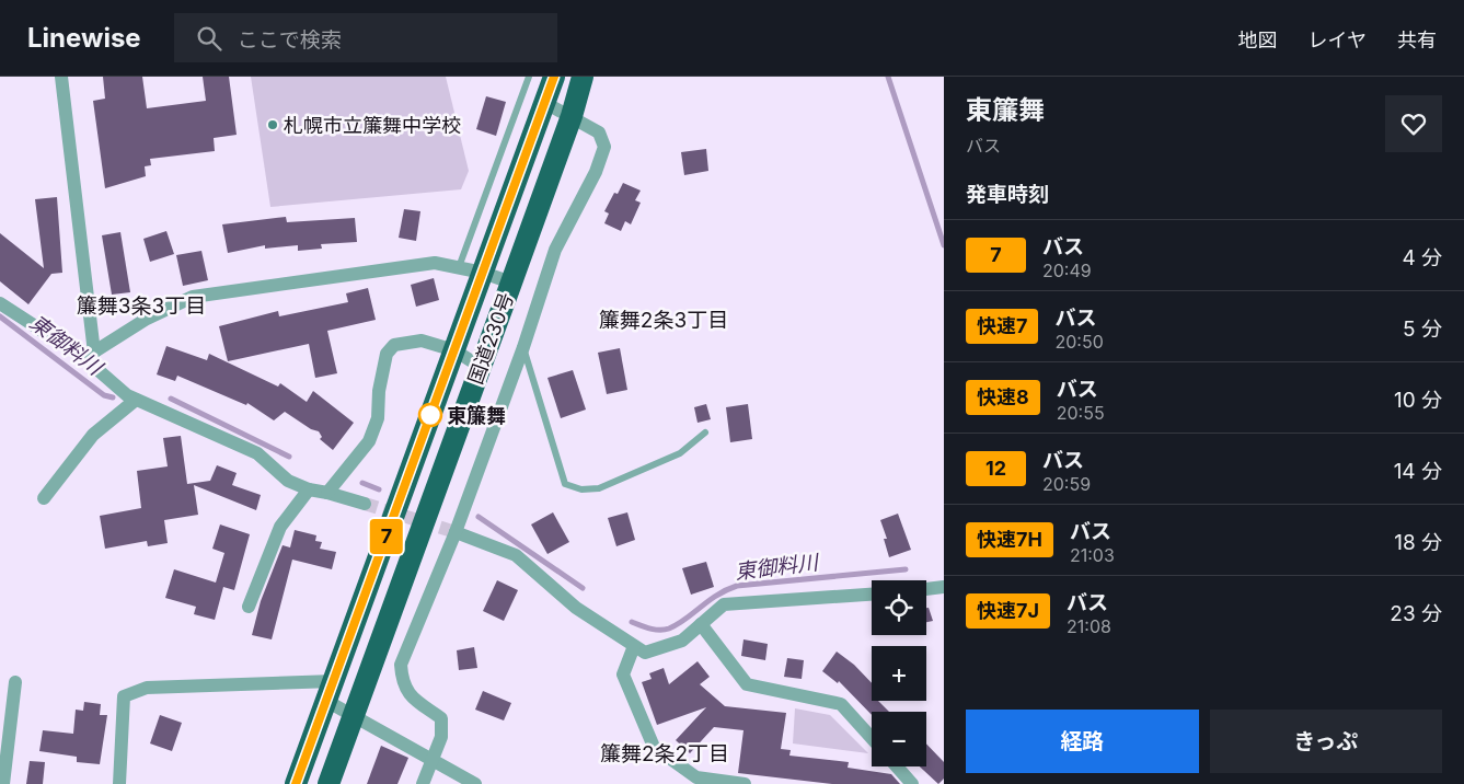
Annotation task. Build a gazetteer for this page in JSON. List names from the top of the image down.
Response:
{
  "streets": {
    "highway": ["国道230号"]
  },
  "districts": ["簾舞3条3丁目", "簾舞2条3丁目", "簾舞2条2丁目"],
  "water": ["東御料川"],
  "places": ["札幌市立簾舞中学校", "東簾舞"],
  "lines": ["bus line 7"],
  "page": {
    "header": "Linewise",
    "search": "ここで検索",
    "nav": ["地図", "レイヤ", "共有"],
    "on_map": "7",
    "heading": [
      ["東簾舞", "バス"],
      "発車時刻"
    ],
    "list": [
      {
        "mark": "7",
        "name": "バス",
        "note": "20:49",
        "value": "4 分"
      },
      {
        "mark": "快速7",
        "name": "バス",
        "note": "20:50",
        "value": "5 分"
      },
      {
        "mark": "快速8",
        "name": "バス",
        "note": "20:55",
        "value": "10 分"
      },
      {
        "mark": "12",
        "name": "バス",
        "note": "20:59",
        "value": "14 分"
      },
      {
        "mark": "快速7H",
        "name": "バス",
        "note": "21:03",
        "value": "18 分"
      },
      {
        "mark": "快速7J",
        "name": "バス",
        "note": "21:08",
        "value": "23 分"
      }
    ],
    "map_buttons": ["+", "−"],
    "buttons": ["経路", "きっぷ"]
  }
}
